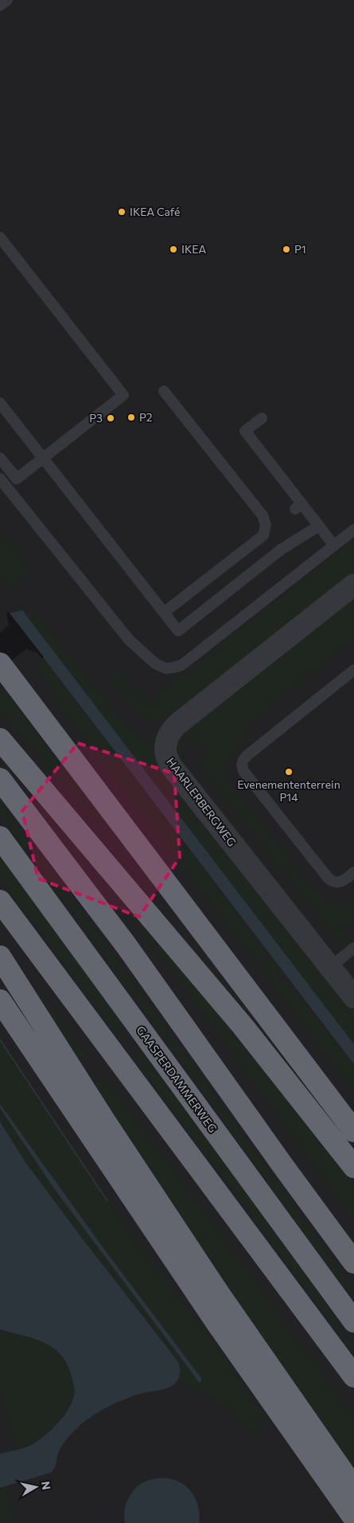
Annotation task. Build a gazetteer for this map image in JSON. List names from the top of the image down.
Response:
{
  "streets": {
    "highway": ["GAASPERDAMMERWEG"],
    "street": ["HAARLERBERGWEG"]
  },
  "places": [
    "IKEA Café",
    "IKEA",
    "P1",
    "P2",
    "P3",
    "Evenemententerrein P14"
  ],
  "north": "right"
}
